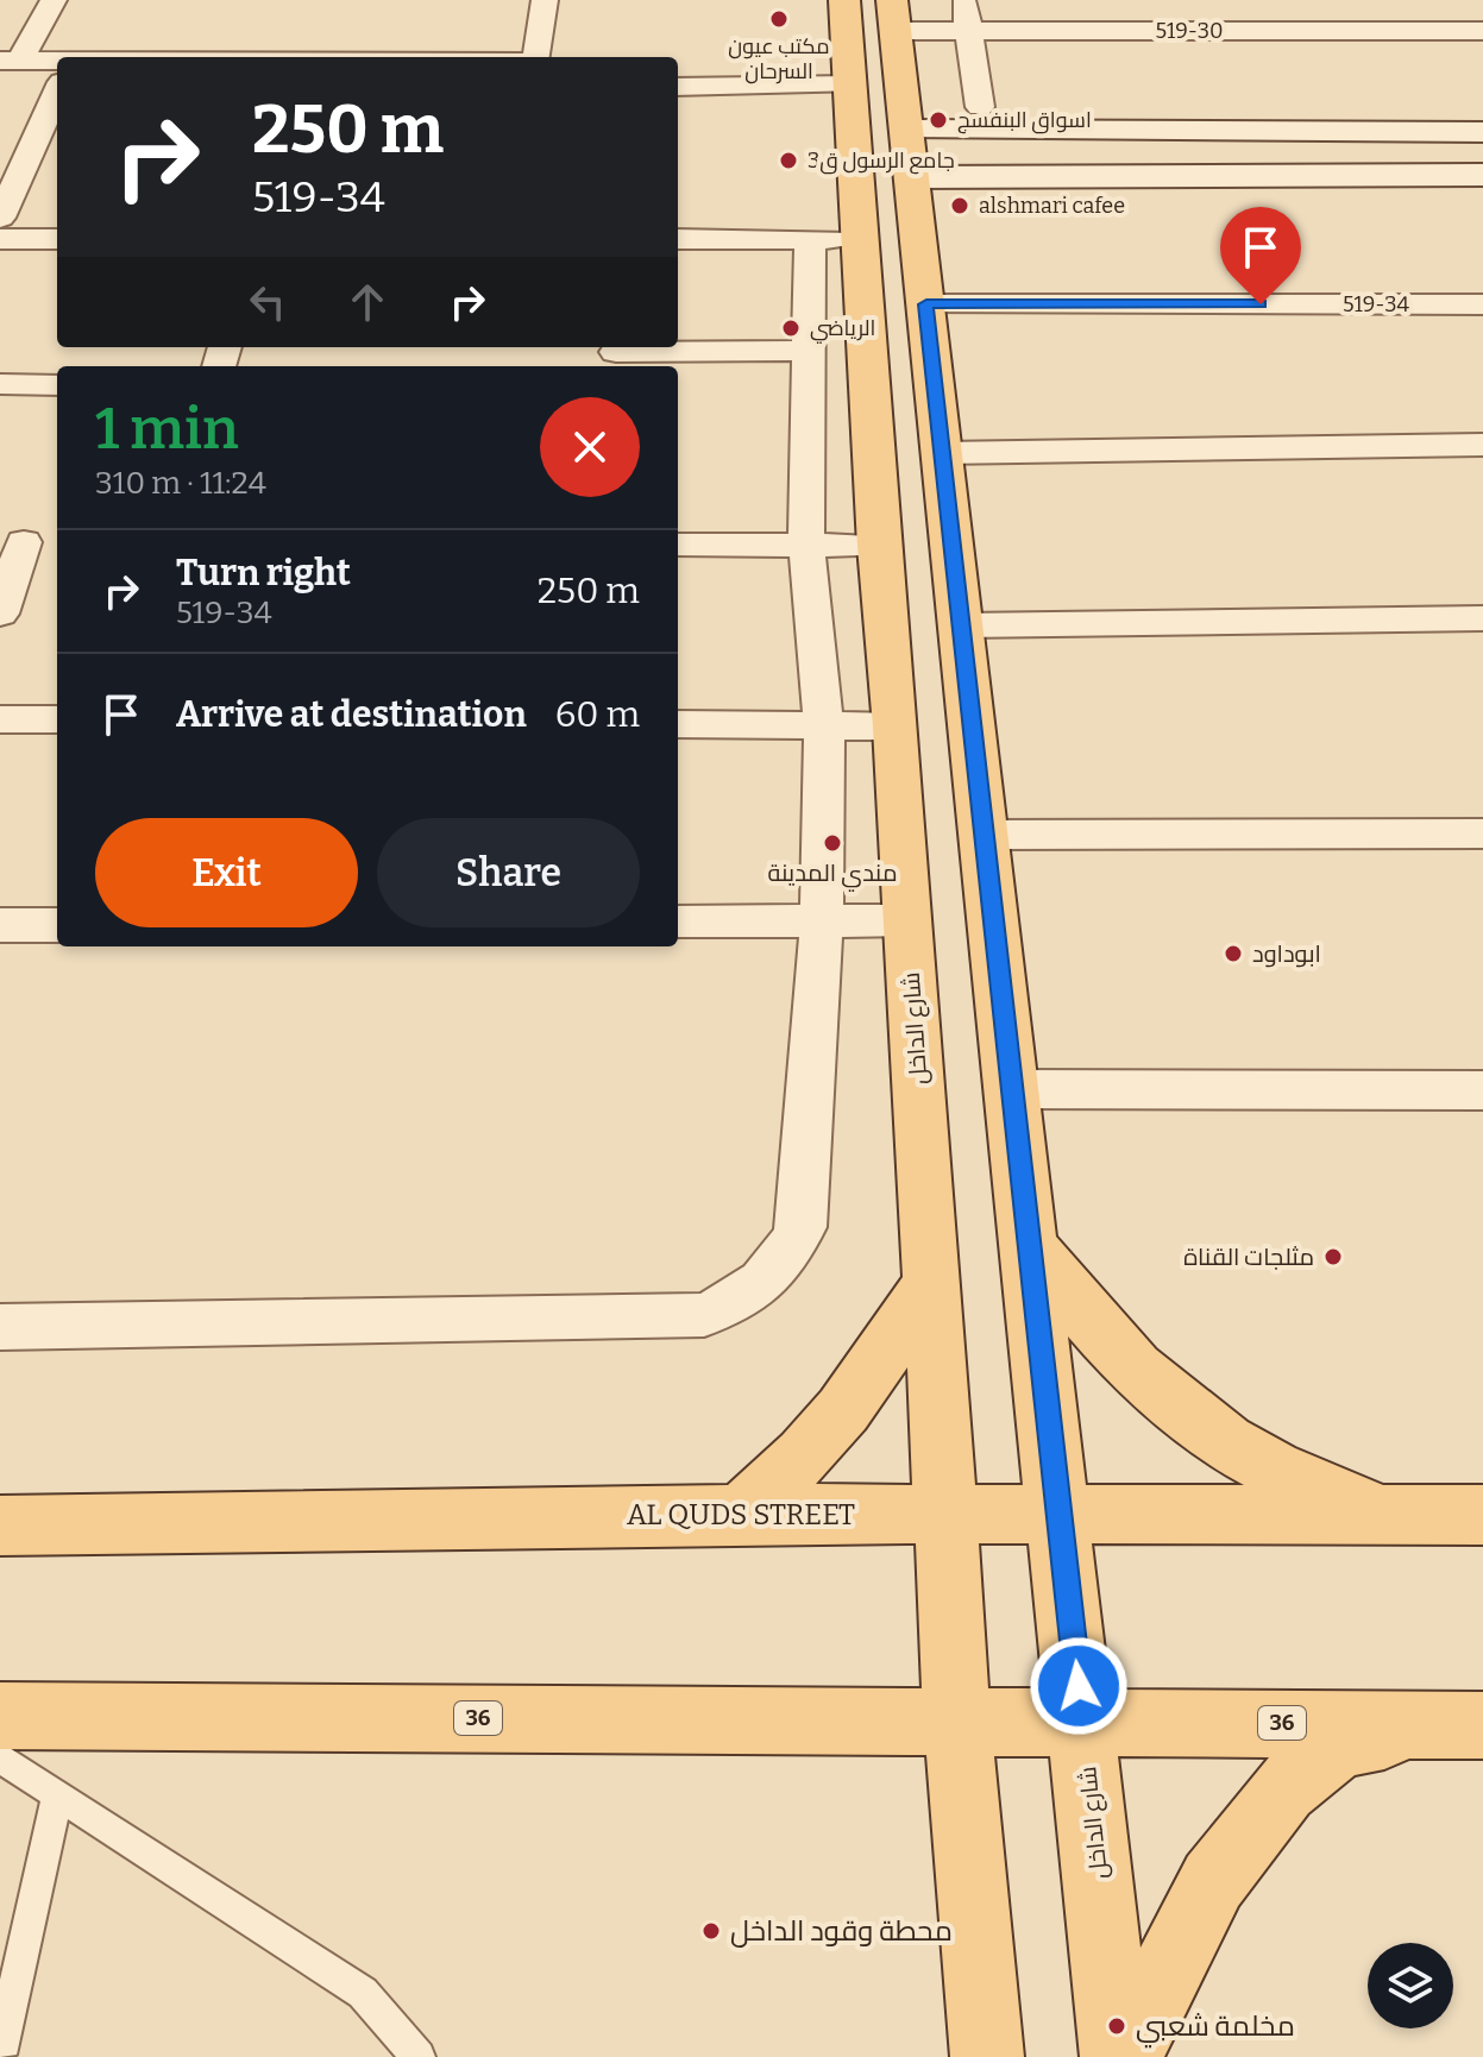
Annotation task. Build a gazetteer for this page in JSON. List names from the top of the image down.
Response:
{
  "streets": {
    "main road": ["شارع الداخل", "AL QUDS STREET", "36"],
    "street": ["519-30", "519-34"]
  },
  "crossings": [
    ["519-30", "شارع الداخل"],
    ["519-34", "شارع الداخل"],
    ["شارع الداخل", "AL QUDS STREET"],
    ["شارع الداخل", "36"]
  ],
  "places": [
    "مكتب عيون السرحان",
    "اسواق البنفسج",
    "جامع الرسول ق3",
    "alshmari cafee",
    "الرياضي",
    "مندي المدينة",
    "ابوداود",
    "مثلجات القناة",
    "محطة وقود الداخل",
    "مخلمة شعبي"
  ],
  "page": {
    "turn": ["250 m", "519-34"],
    "heading": ["1 min", "310 m · 11:24"],
    "list": [
      {
        "name": "Turn right",
        "note": "519-34",
        "value": "250 m"
      },
      {
        "name": "Arrive at destination",
        "value": "60 m"
      }
    ],
    "buttons": ["Exit", "Share"]
  }
}
